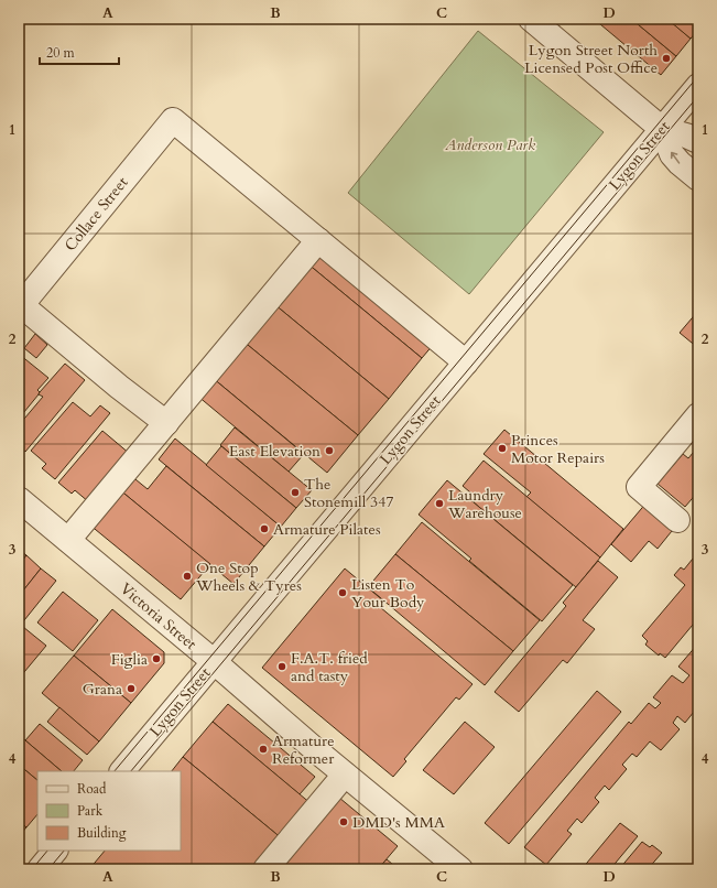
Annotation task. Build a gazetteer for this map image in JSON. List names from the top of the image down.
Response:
{
  "streets": {
    "street": ["Lygon Street", "Collace Street", "Victoria Street"]
  },
  "crossings": [
    ["Lygon Street", "Victoria Street"]
  ],
  "parks": ["Anderson Park"],
  "places": [
    "Lygon Street North Licensed Post Office",
    "Princes Motor Repairs",
    "East Elevation",
    "The Stonemill 347",
    "Laundry Warehouse",
    "Armature Pilates",
    "One Stop Wheels & Tyres",
    "Listen To Your Body",
    "Figlia",
    "F.A.T. fried and tasty",
    "Grana",
    "Armature Reformer",
    "DMD's MMA"
  ],
  "legend": ["Road", "Park", "Building"],
  "scale_bar": "20 m",
  "grid": {
    "columns": [
      "A",
      "B",
      "C",
      "D"
    ],
    "rows": [
      "1",
      "2",
      "3",
      "4"
    ]
  }
}
